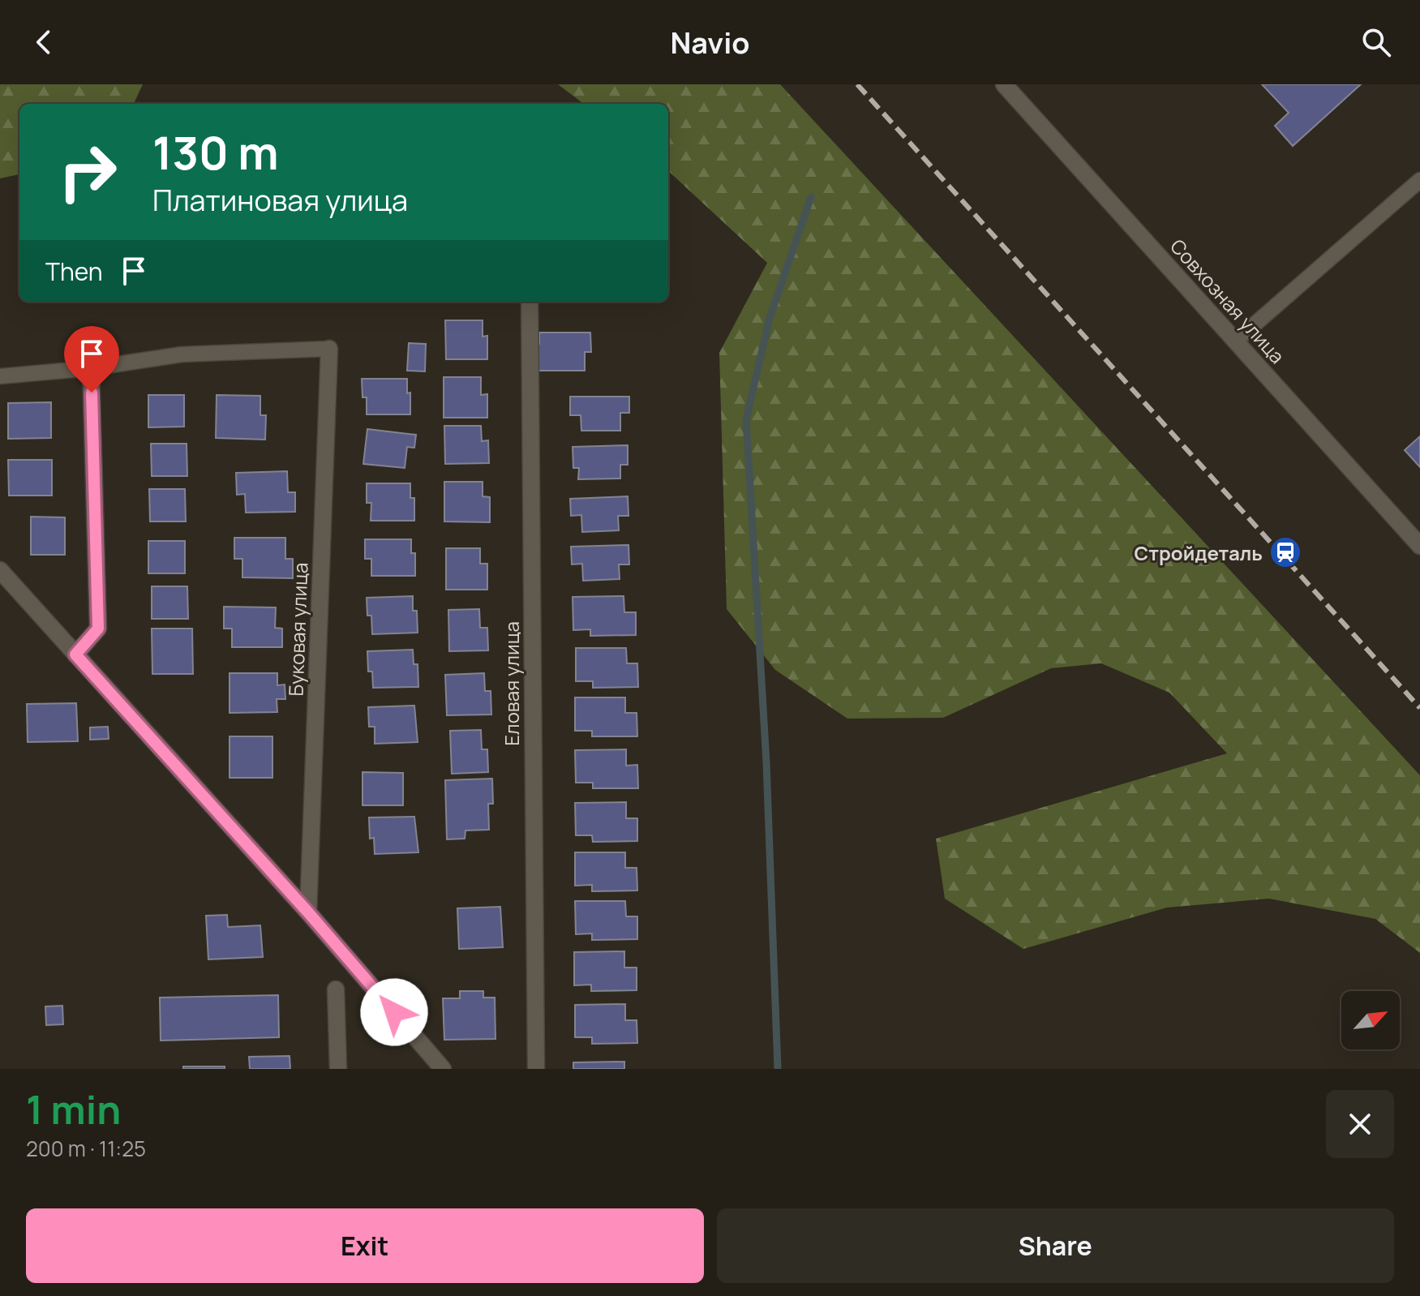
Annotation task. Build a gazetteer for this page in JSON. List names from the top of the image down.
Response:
{
  "streets": {
    "street": ["Совхозная улица", "Буковая улица", "Еловая улица"]
  },
  "places": {
    "station": ["Стройдеталь"]
  },
  "north": "top right",
  "page": {
    "header": "Navio",
    "turn": ["130 m", "Платиновая улица"],
    "then": "Then",
    "heading": ["1 min", "200 m · 11:25"],
    "buttons": ["Exit", "Share"]
  }
}
